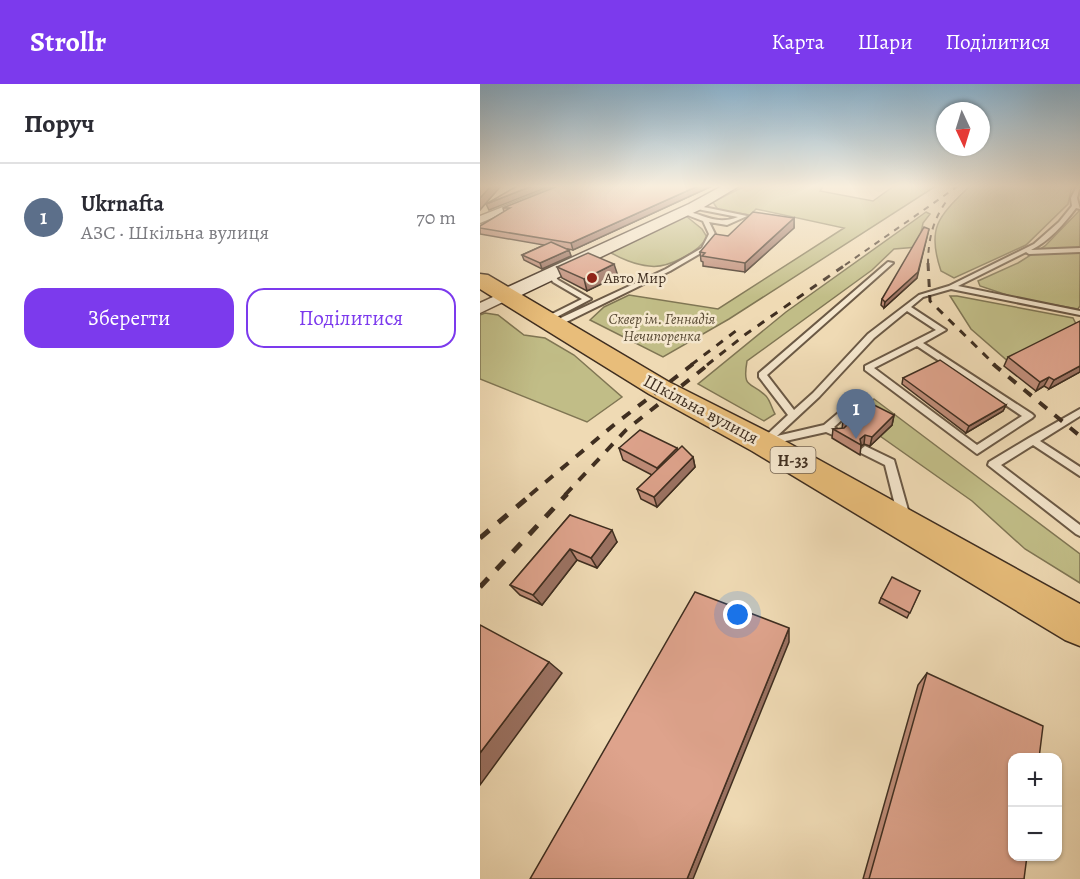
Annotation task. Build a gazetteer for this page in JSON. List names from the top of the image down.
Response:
{
  "streets": {
    "main road": ["Шкільна вулиця", "Н-33"]
  },
  "parks": ["Сквер ім. Геннадія Нечипоренка"],
  "places": ["Авто Мир"],
  "north": "bottom",
  "page": {
    "header": "Strollr",
    "nav": ["Карта", "Шари", "Поділитися"],
    "heading": "Поруч",
    "list": [
      {
        "mark": "1",
        "name": "Ukrnafta",
        "note": "АЗС · Шкільна вулиця",
        "value": "70 m"
      }
    ],
    "buttons": ["Зберегти", "Поділитися"],
    "pins": "1",
    "map_buttons": ["+", "−"]
  }
}
